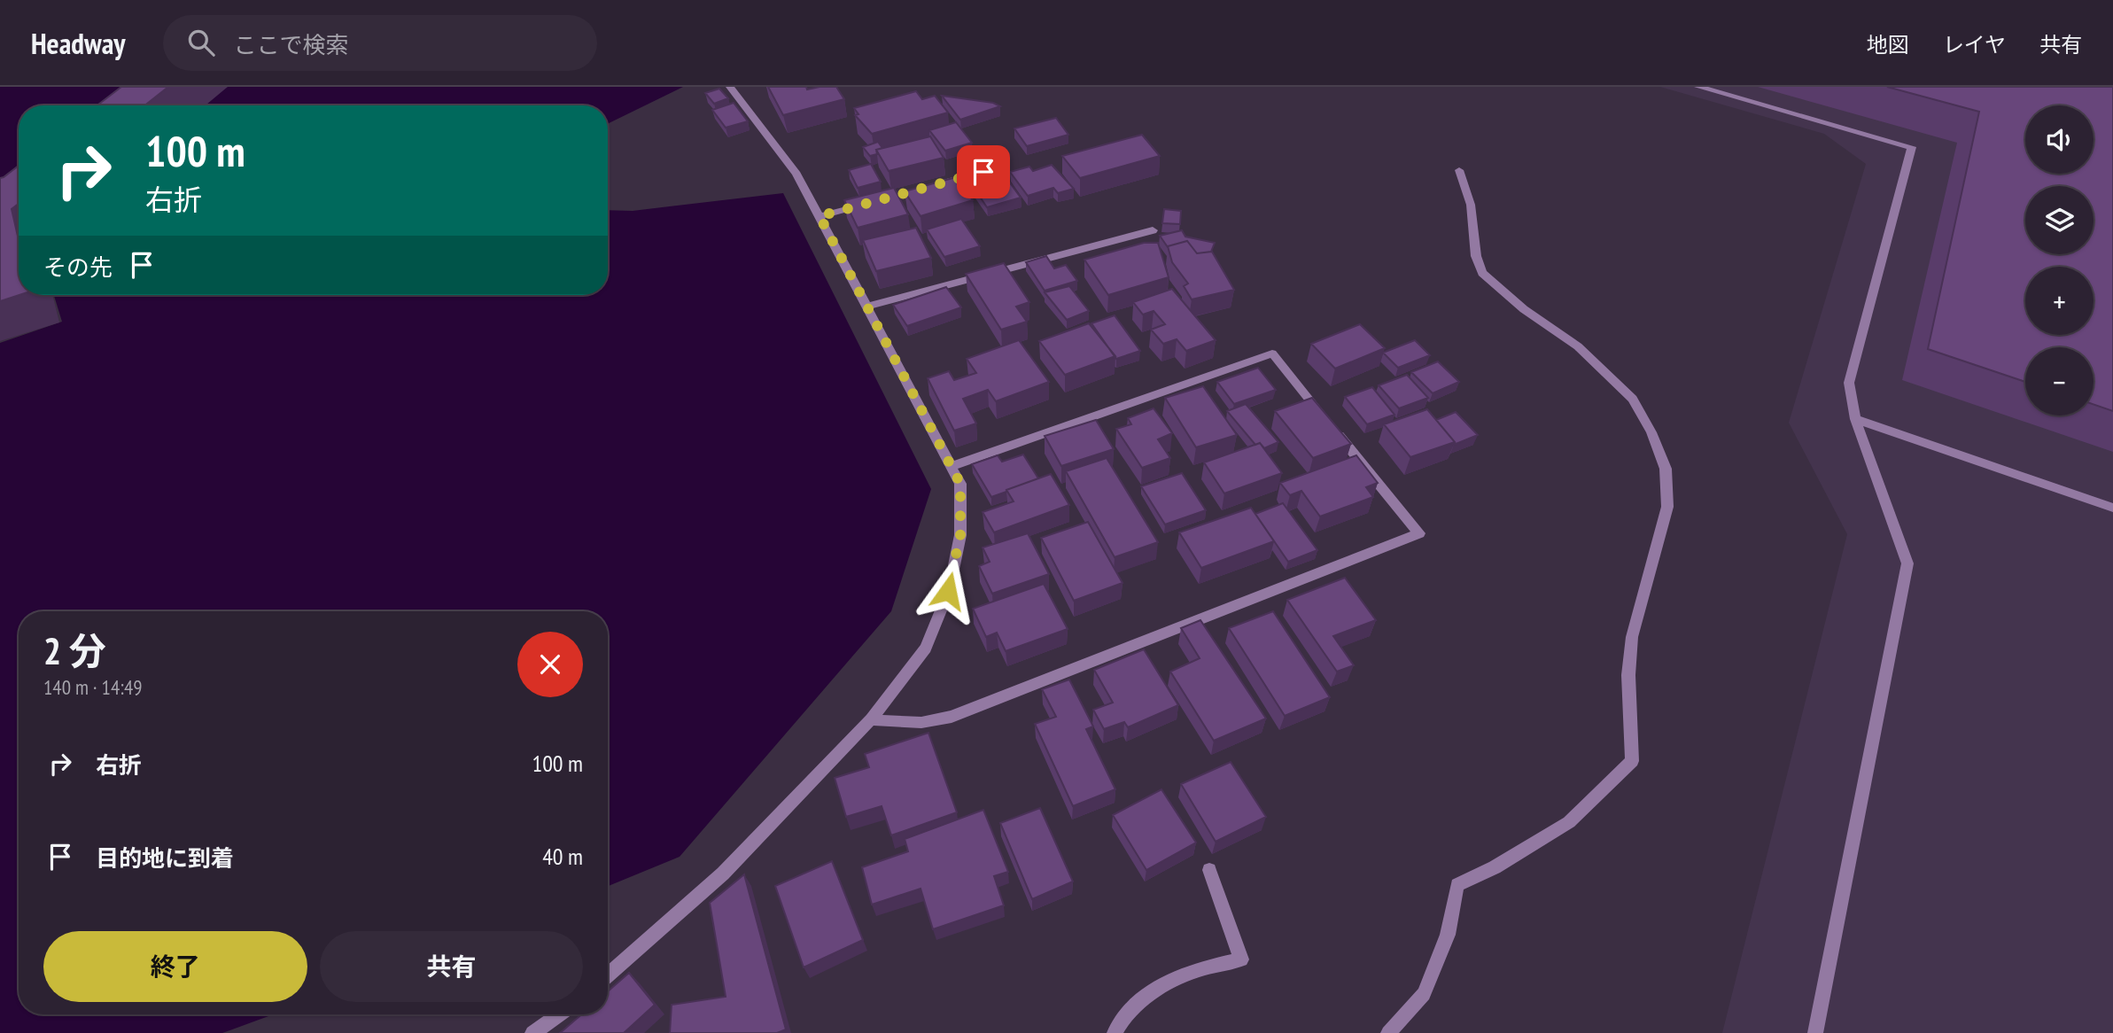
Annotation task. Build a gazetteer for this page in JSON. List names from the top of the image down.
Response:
{
  "page": {
    "header": "Headway",
    "search": "ここで検索",
    "nav": ["地図", "レイヤ", "共有"],
    "map_buttons": ["+", "−"],
    "turn": ["100 m", "右折"],
    "then": "その先",
    "heading": ["2 分", "140 m · 14:49"],
    "list": [
      {
        "name": "右折",
        "value": "100 m"
      },
      {
        "name": "目的地に到着",
        "value": "40 m"
      }
    ],
    "buttons": ["終了", "共有"]
  }
}
